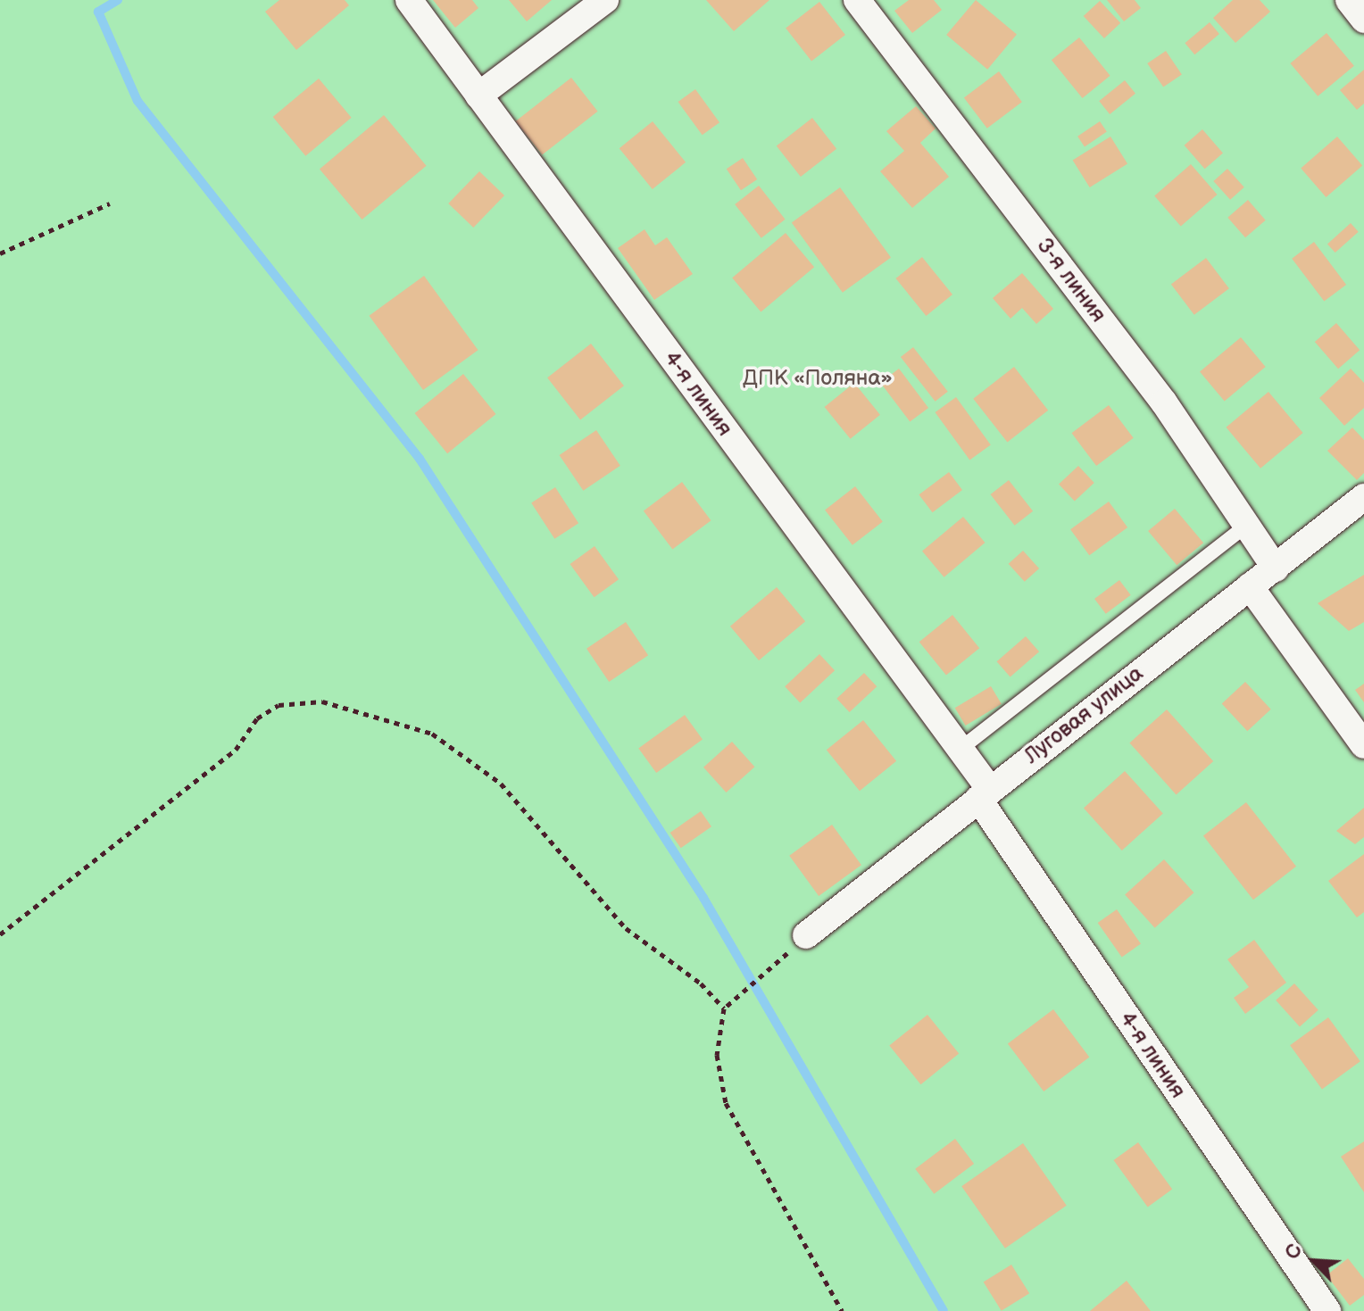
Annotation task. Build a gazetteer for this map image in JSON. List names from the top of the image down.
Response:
{
  "streets": {
    "street": ["3-я линия", "4-я линия", "Луговая улица"]
  },
  "crossings": [
    ["3-я линия", "Луговая улица"],
    ["4-я линия", "Луговая улица"]
  ],
  "parks": ["ДПК «Поляна»"],
  "north": "top left"
}
